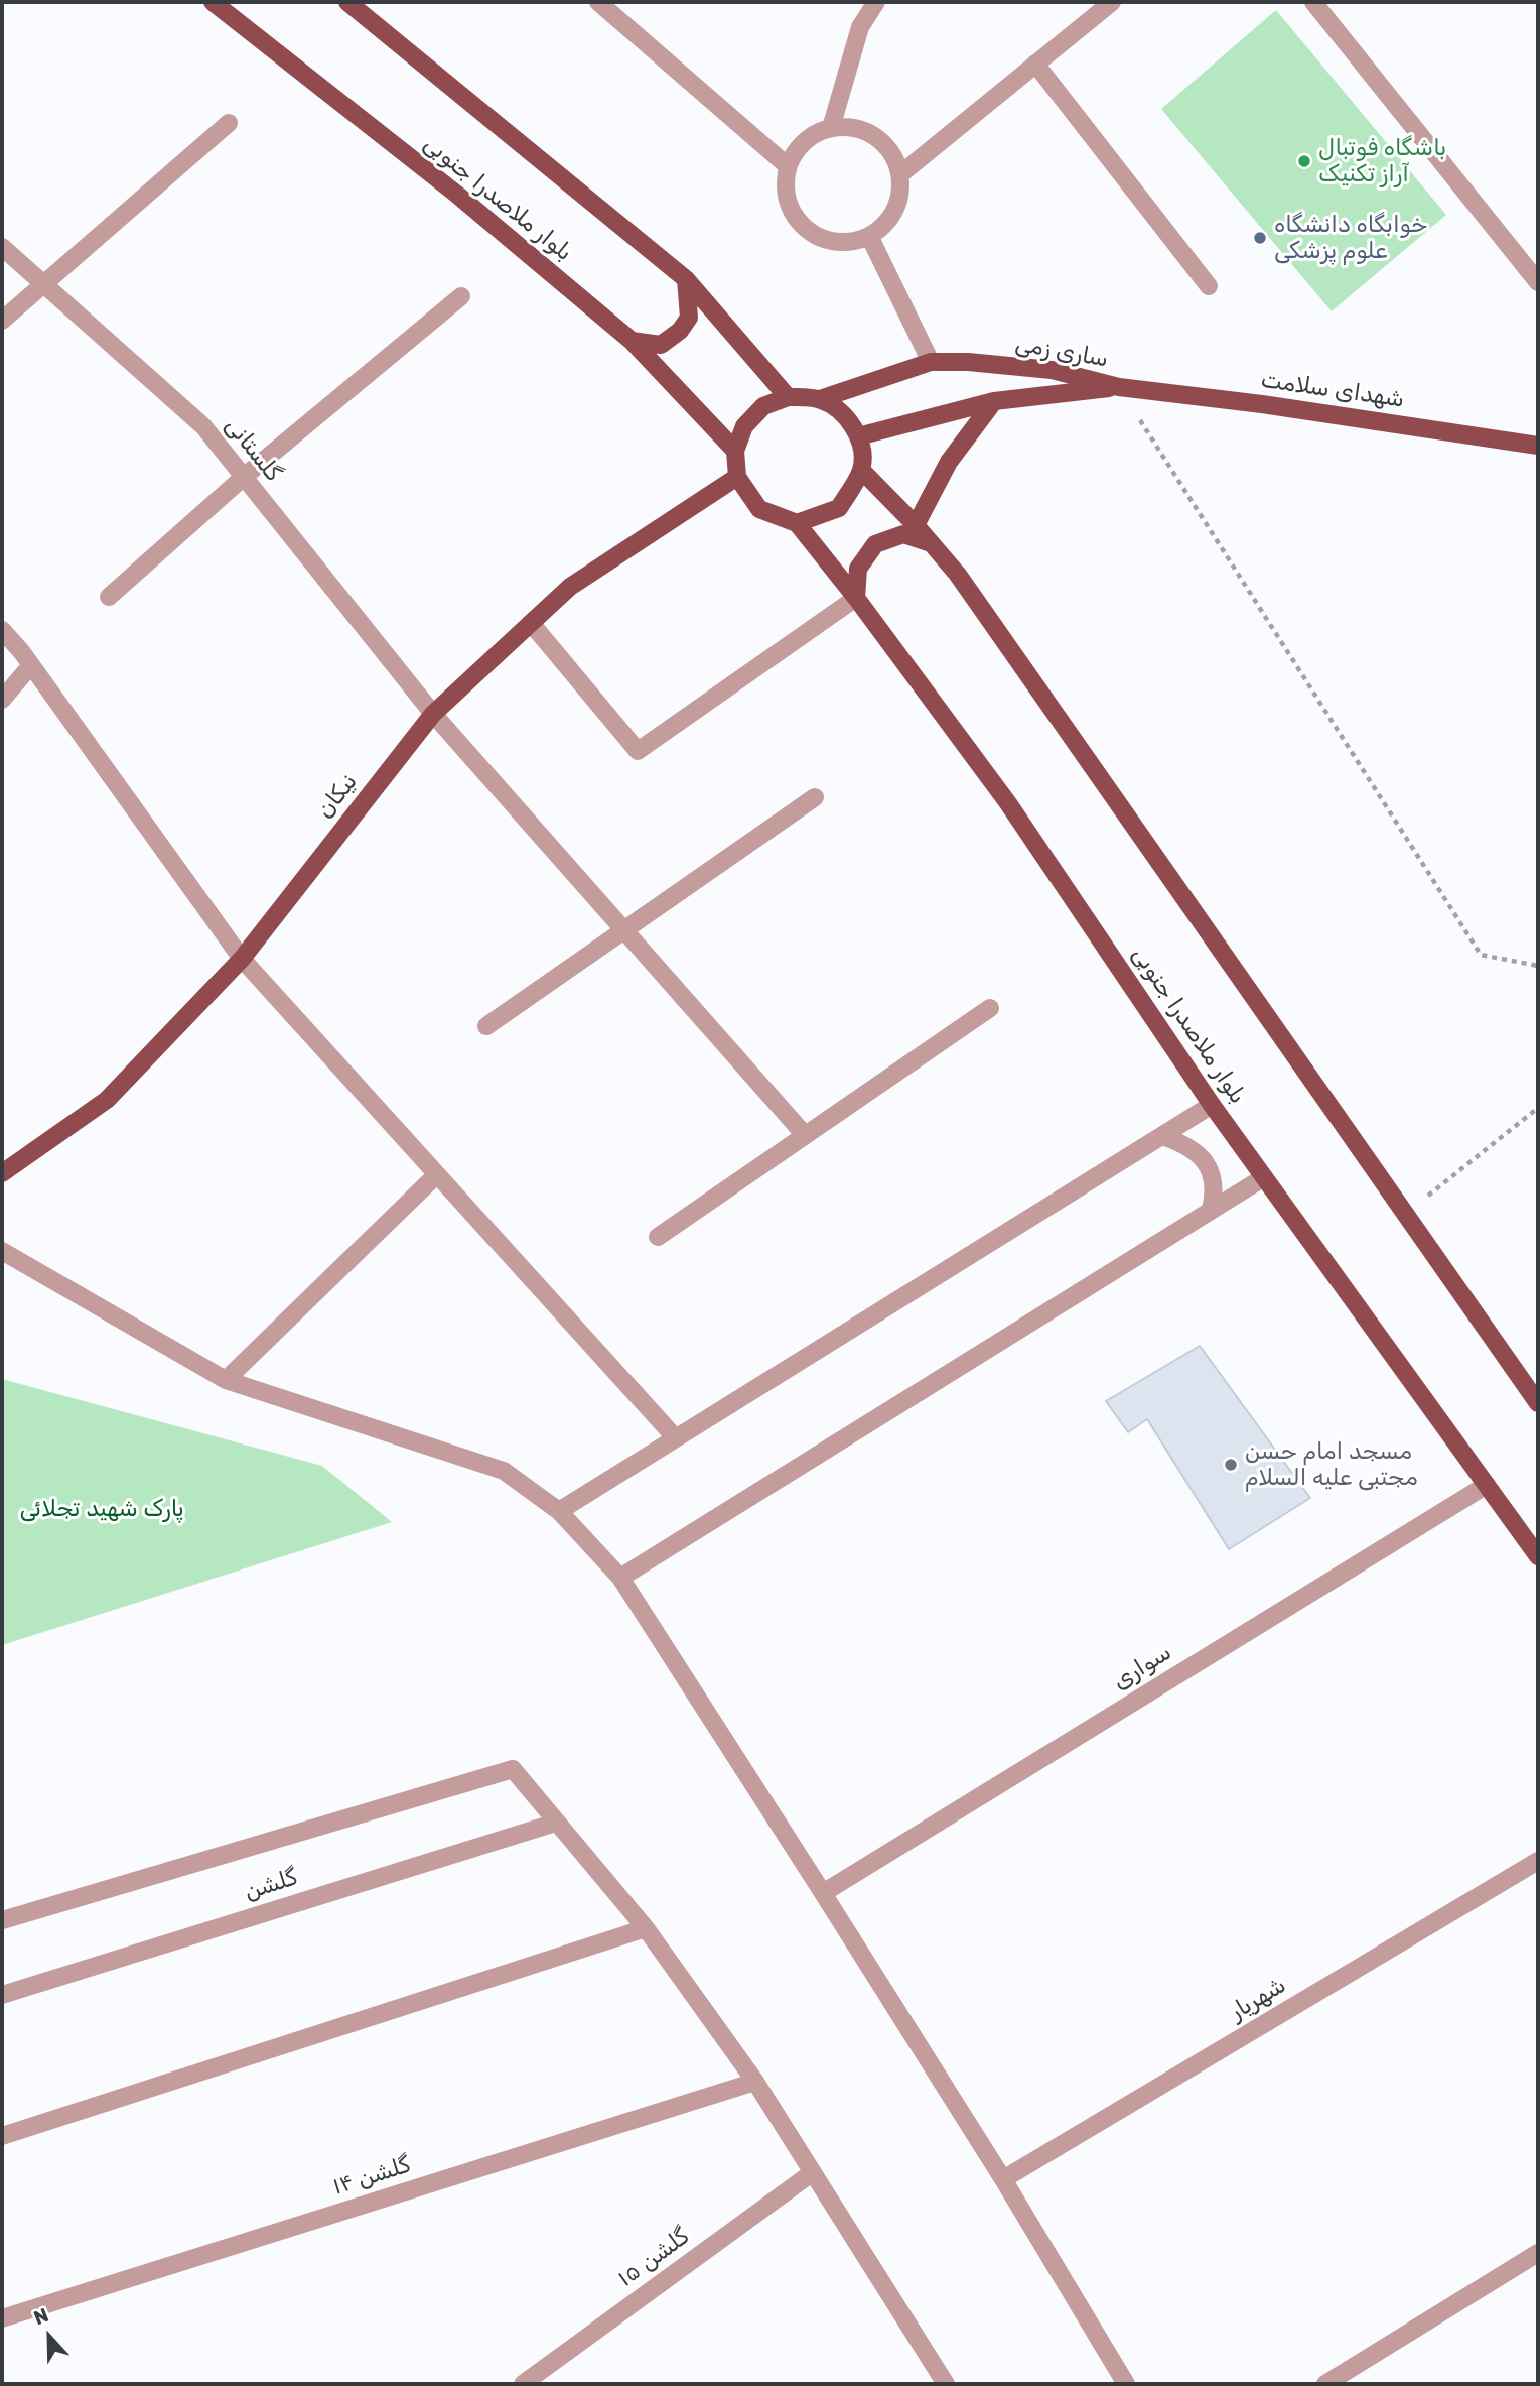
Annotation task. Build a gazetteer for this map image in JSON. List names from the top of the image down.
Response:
{
  "streets": {
    "main road": [
      "بلوار ملاصدرا جنوبی",
      "ساری زمی",
      "شهدای سلامت",
      "نیکان"
    ],
    "street": [
      "گلستانی",
      "سواری",
      "گلشن",
      "شهریار",
      "گلشن ۱۴",
      "گلشن ۱۵"
    ]
  },
  "crossings": [
    ["بلوار ملاصدرا جنوبی", "ساری زمی"],
    ["بلوار ملاصدرا جنوبی", "نیکان"],
    ["بلوار ملاصدرا جنوبی", "سواری"],
    ["ساری زمی", "شهدای سلامت"],
    ["ساری زمی", "نیکان"],
    ["گلستانی", "نیکان"]
  ],
  "parks": ["پارک شهید تجلائی"],
  "places": ["باشگاه فوتبال آراز تکنیک", "خوابگاه دانشگاه علوم پزشکی", "مسجد امام حسن مجتبی علیه السلام"],
  "north": "top"
}
